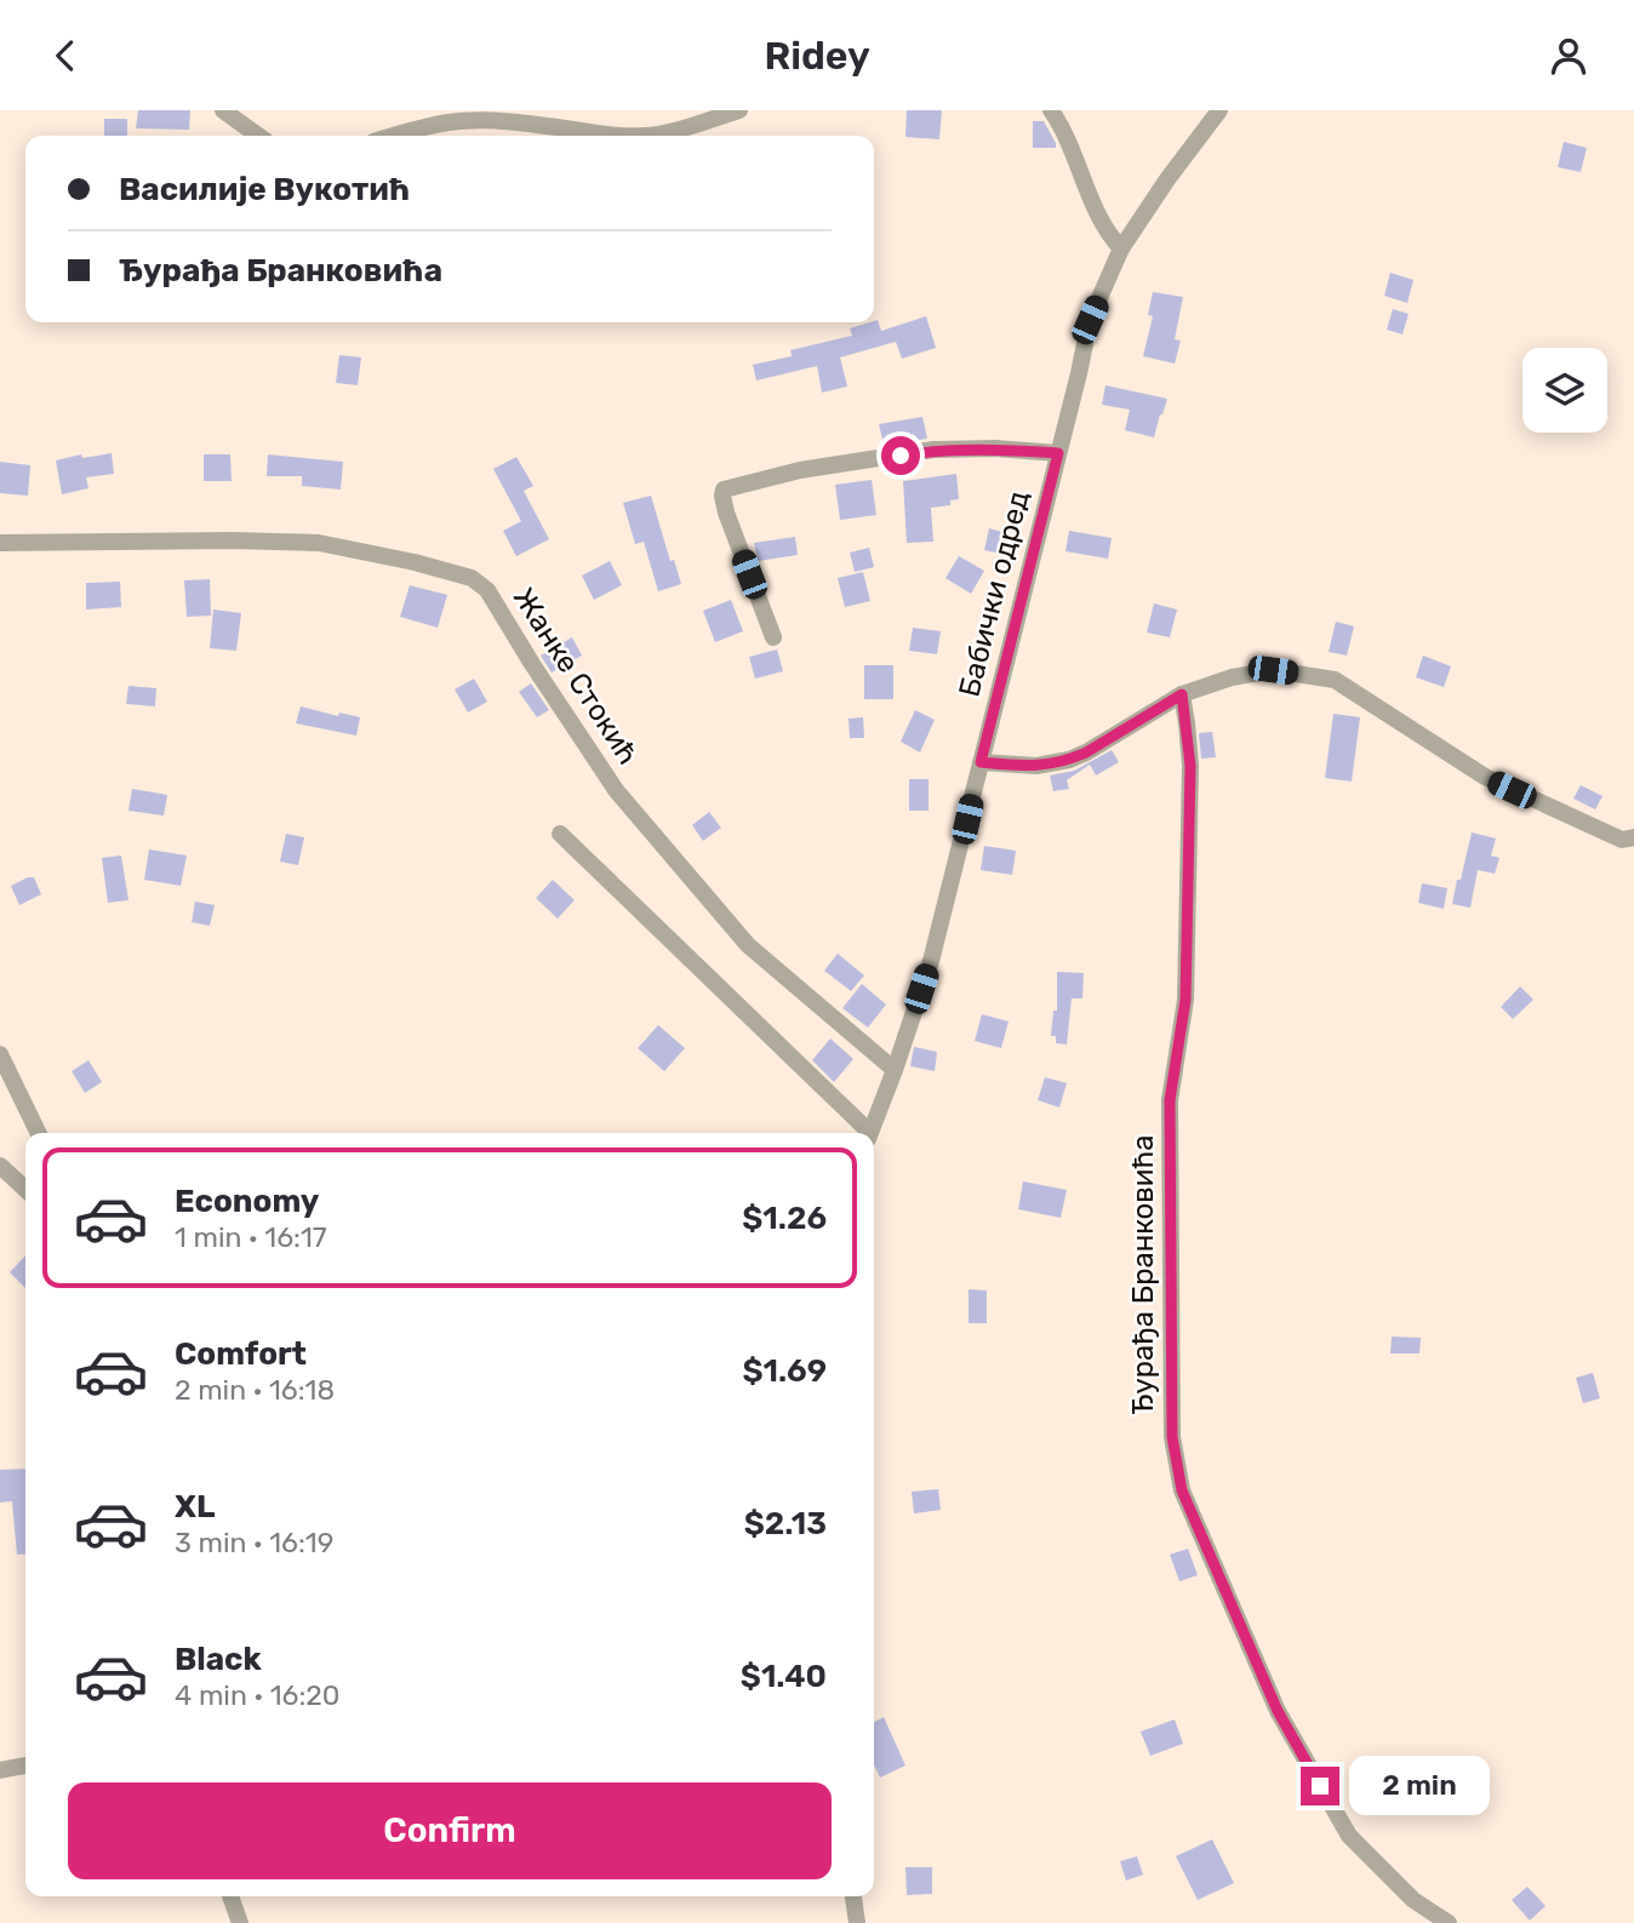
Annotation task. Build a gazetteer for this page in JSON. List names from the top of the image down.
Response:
{
  "streets": {
    "street": ["Бабички одред", "Жанке Стокић", "Ђурађа Бранковића"]
  },
  "crossings": [
    ["Бабички одред", "Жанке Стокић"]
  ],
  "page": {
    "header": "Ridey",
    "banner": ["Василије Вукотић", "Ђурађа Бранковића"],
    "list": [
      {
        "name": "Economy",
        "note": "1 min · 16:17",
        "value": "$1.26"
      },
      {
        "name": "Comfort",
        "note": "2 min · 16:18",
        "value": "$1.69"
      },
      {
        "name": "XL",
        "note": "3 min · 16:19",
        "value": "$2.13"
      },
      {
        "name": "Black",
        "note": "4 min · 16:20",
        "value": "$1.40"
      }
    ],
    "bubble": "2 min",
    "buttons": "Confirm"
  }
}
